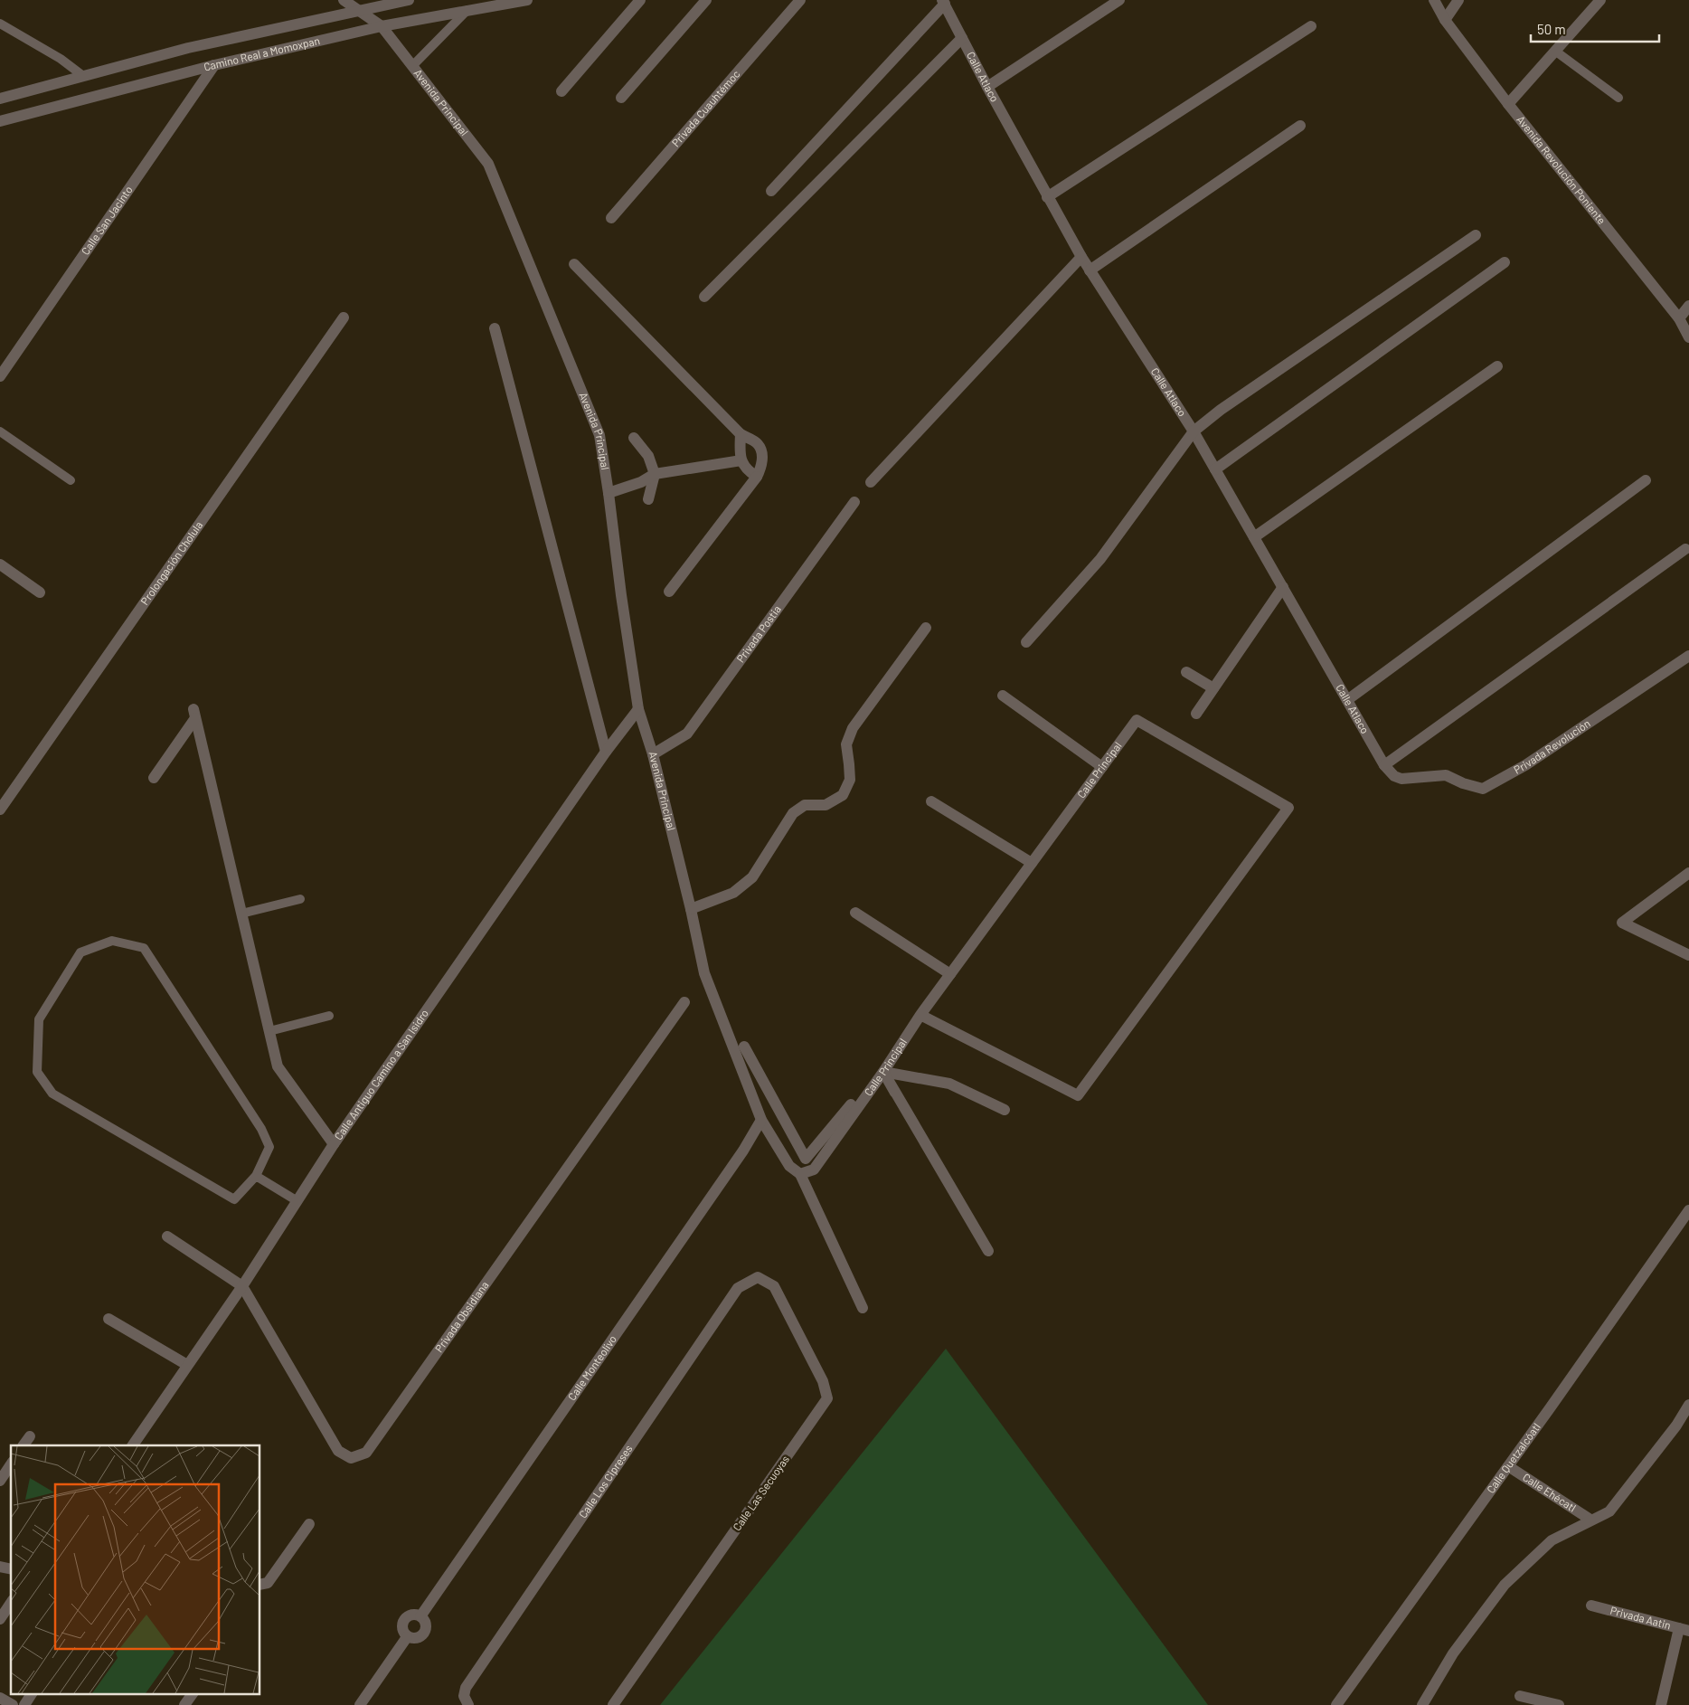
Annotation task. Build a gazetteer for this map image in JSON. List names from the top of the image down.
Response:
{
  "streets": {
    "street": [
      "Camino Real a Momoxpan",
      "Calle Atlaco",
      "Avenida Principal",
      "Privada Cuauhtémoc",
      "Avenida Revolución Poniente",
      "Calle San Jacinto",
      "Prolongación Cholula",
      "Privada Postia",
      "Privada Revolución",
      "Calle Principal",
      "Calle Antiguo Camino a San Isidro",
      "Privada Obsidiana",
      "Calle Monteolivo",
      "Calle Quetzalcóatl",
      "Calle Los Cipreses",
      "Calle Las Secuoyas",
      "Calle Ehécatl",
      "Privada Aatin"
    ]
  },
  "crossings": [
    ["Camino Real a Momoxpan", "Avenida Principal"],
    ["Camino Real a Momoxpan", "Calle San Jacinto"],
    ["Calle Atlaco", "Privada Revolución"],
    ["Avenida Principal", "Privada Postia"],
    ["Avenida Principal", "Calle Antiguo Camino a San Isidro"],
    ["Calle Antiguo Camino a San Isidro", "Privada Obsidiana"],
    ["Calle Quetzalcóatl", "Calle Ehécatl"],
    ["Calle Los Cipreses", "Calle Las Secuoyas"]
  ],
  "scale_bar": "50 m"
}
